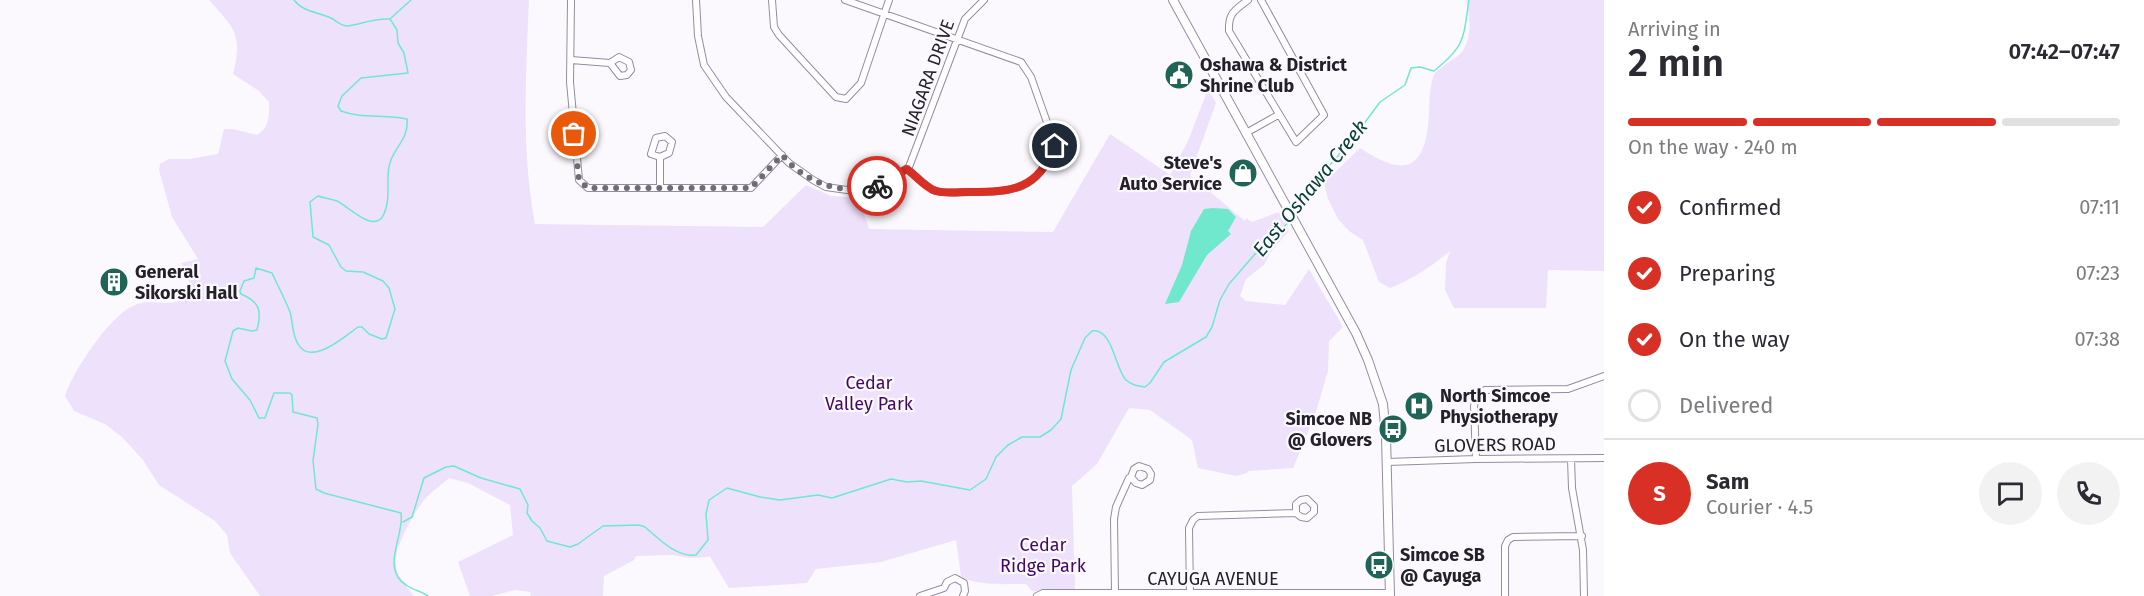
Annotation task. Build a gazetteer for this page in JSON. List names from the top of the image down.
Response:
{
  "streets": {
    "street": ["NIAGARA DRIVE", "GLOVERS ROAD", "CAYUGA AVENUE"]
  },
  "water": ["East Oshawa Creek"],
  "parks": ["Cedar Valley Park", "Cedar Ridge Park"],
  "places": {
    "public building": ["Oshawa & District Shrine Club"],
    "shop": ["Steve's Auto Service"],
    "building": ["General Sikorski Hall"],
    "hospital": ["North Simcoe Physiotherapy"],
    "bus stop": ["Simcoe NB @ Glovers", "Simcoe SB @ Cayuga"]
  },
  "page": {
    "heading": ["2 min", "Arriving in", "07:42–07:47"],
    "panel": ["Sam", "Courier · 4.5"],
    "bar": "On the way · 240 m",
    "list": [
      ["Confirmed", "07:11"],
      ["Preparing", "07:23"],
      ["On the way", "07:38"],
      "Delivered"
    ],
    "round": "S"
  }
}
